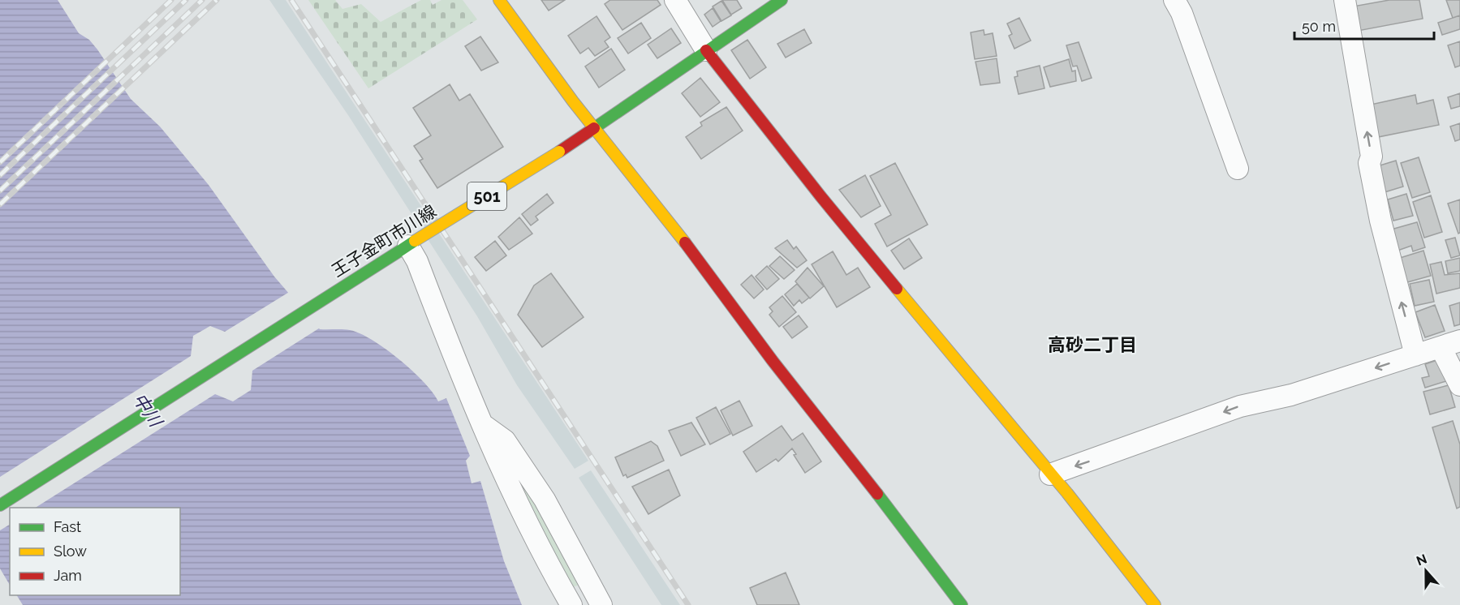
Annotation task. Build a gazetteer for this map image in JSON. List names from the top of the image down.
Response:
{
  "streets": {
    "street": ["501", "王子金町市川線"]
  },
  "districts": ["高砂二丁目"],
  "water": ["中川"],
  "legend": ["Fast", "Slow", "Jam"],
  "scale_bar": "50 m",
  "north": "top"
}
